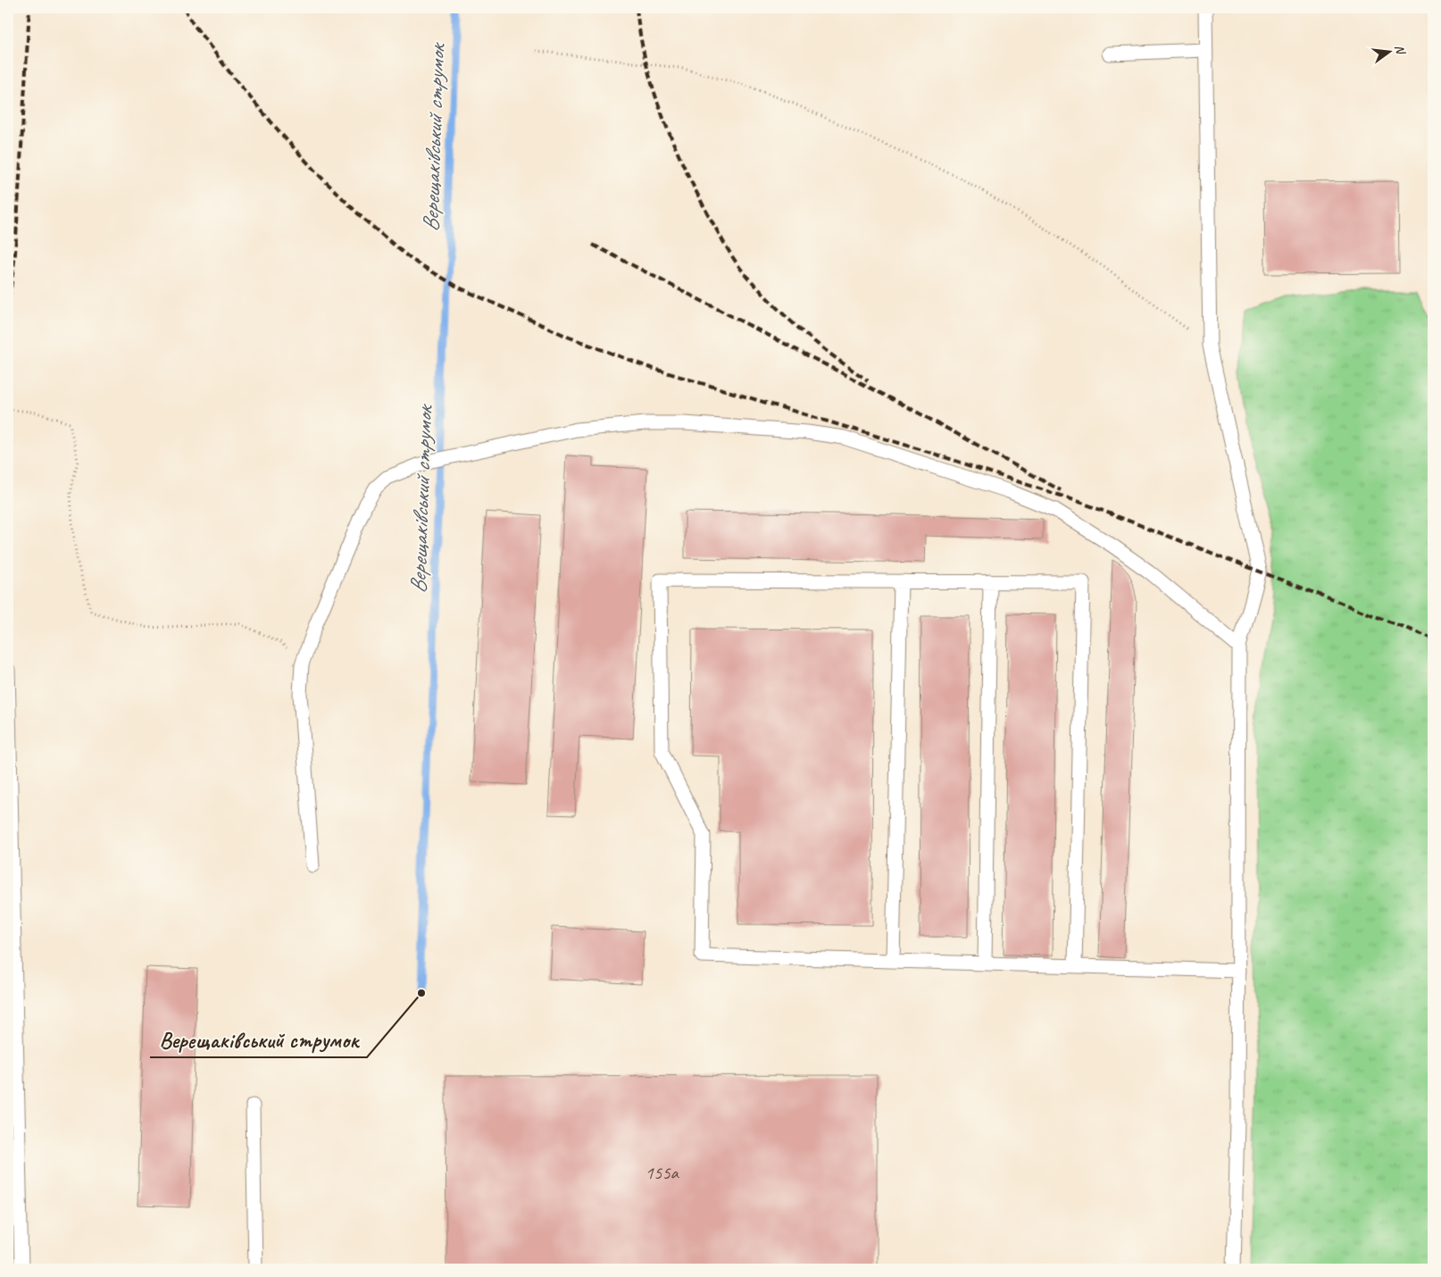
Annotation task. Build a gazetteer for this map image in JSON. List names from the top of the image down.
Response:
{
  "water": ["Верещаківський струмок"],
  "places": ["Верещаківський струмок"],
  "house_numbers": ["155а"],
  "north": "right"
}
